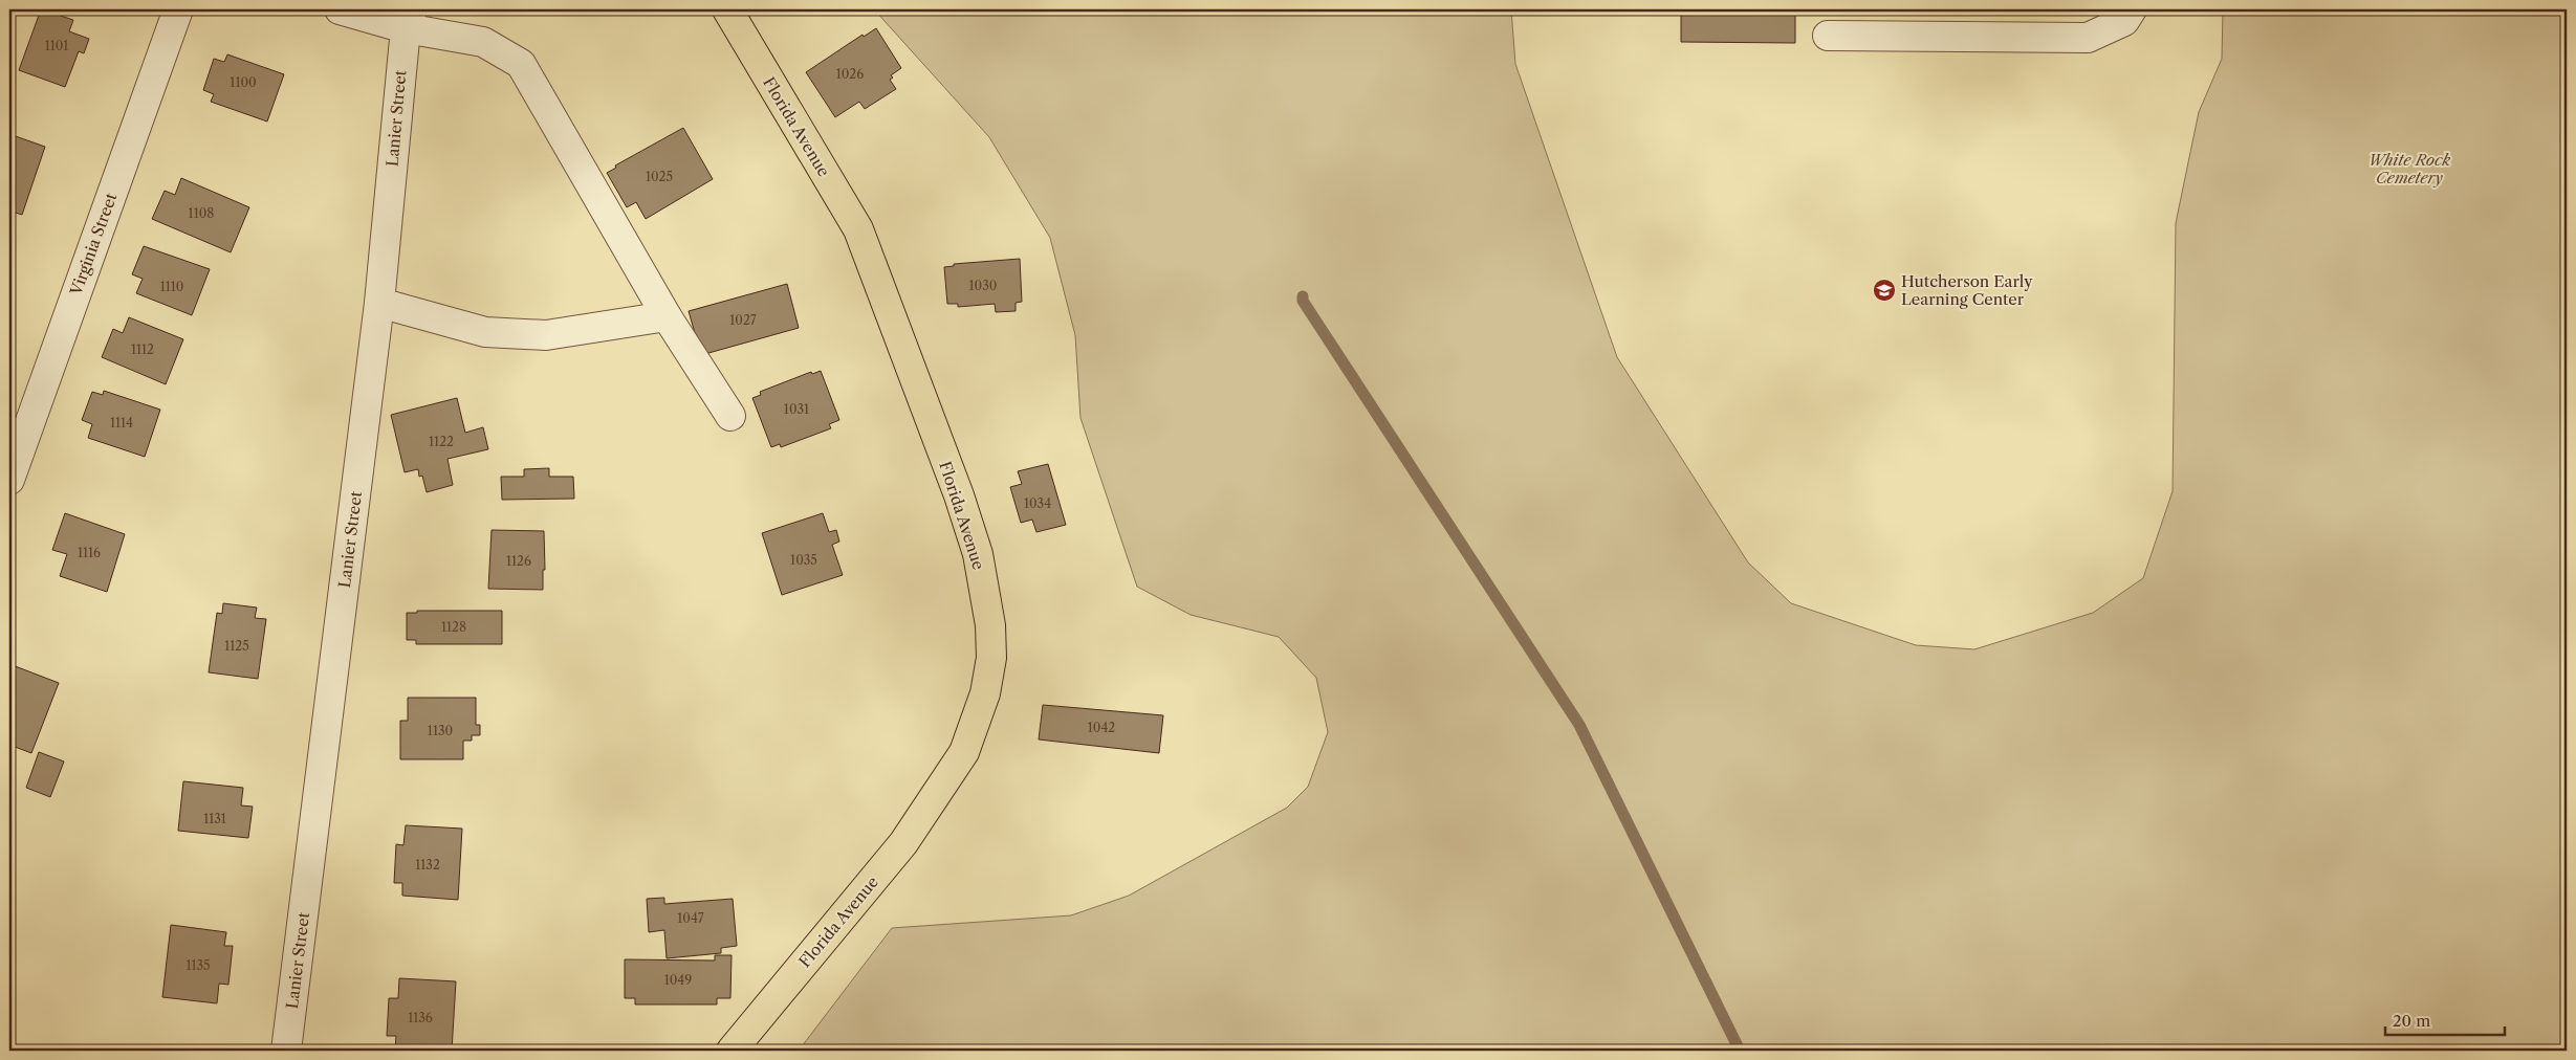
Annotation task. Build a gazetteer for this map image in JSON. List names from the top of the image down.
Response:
{
  "streets": {
    "main road": ["Florida Avenue"],
    "street": ["Lanier Street", "Virginia Street"]
  },
  "parks": ["White Rock Cemetery"],
  "places": {
    "school or university": ["Hutcherson Early Learning Center"]
  },
  "house_numbers": [
    "1101",
    "1026",
    "1100",
    "1025",
    "1108",
    "1030",
    "1110",
    "1027",
    "1112",
    "1031",
    "1114",
    "1122",
    "1034",
    "1116",
    "1035",
    "1126",
    "1128",
    "1125",
    "1042",
    "1130",
    "1131",
    "1132",
    "1047",
    "1135",
    "1049",
    "1136"
  ],
  "scale_bar": "20 m"
}
